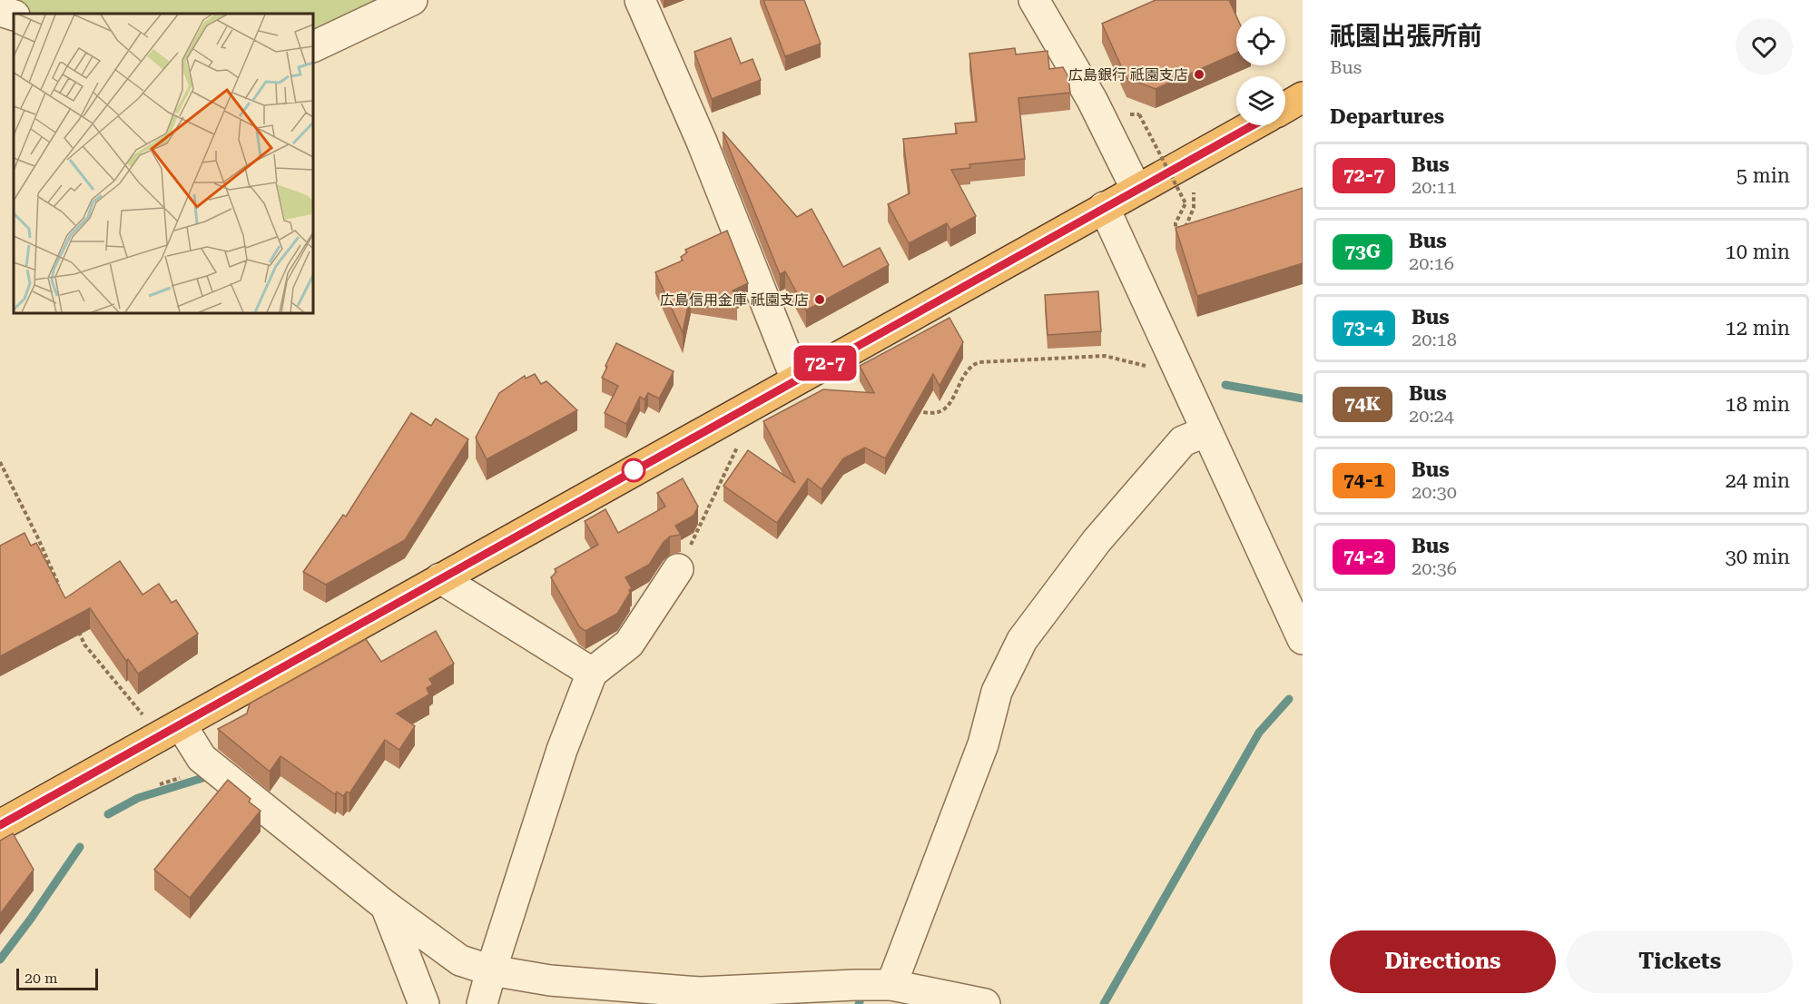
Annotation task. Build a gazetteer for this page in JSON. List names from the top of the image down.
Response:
{
  "places": ["広島銀行 祇園支店", "広島信用金庫 祇園支店"],
  "lines": ["bus line 72-7"],
  "scale_bar": "20 m",
  "page": {
    "on_map": "72-7",
    "heading": [
      ["祇園出張所前", "Bus"],
      "Departures"
    ],
    "list": [
      {
        "mark": "72-7",
        "name": "Bus",
        "note": "20:11",
        "value": "5 min"
      },
      {
        "mark": "73G",
        "name": "Bus",
        "note": "20:16",
        "value": "10 min"
      },
      {
        "mark": "73-4",
        "name": "Bus",
        "note": "20:18",
        "value": "12 min"
      },
      {
        "mark": "74K",
        "name": "Bus",
        "note": "20:24",
        "value": "18 min"
      },
      {
        "mark": "74-1",
        "name": "Bus",
        "note": "20:30",
        "value": "24 min"
      },
      {
        "mark": "74-2",
        "name": "Bus",
        "note": "20:36",
        "value": "30 min"
      }
    ],
    "buttons": ["Directions", "Tickets"],
    "scale": "20 m"
  }
}
